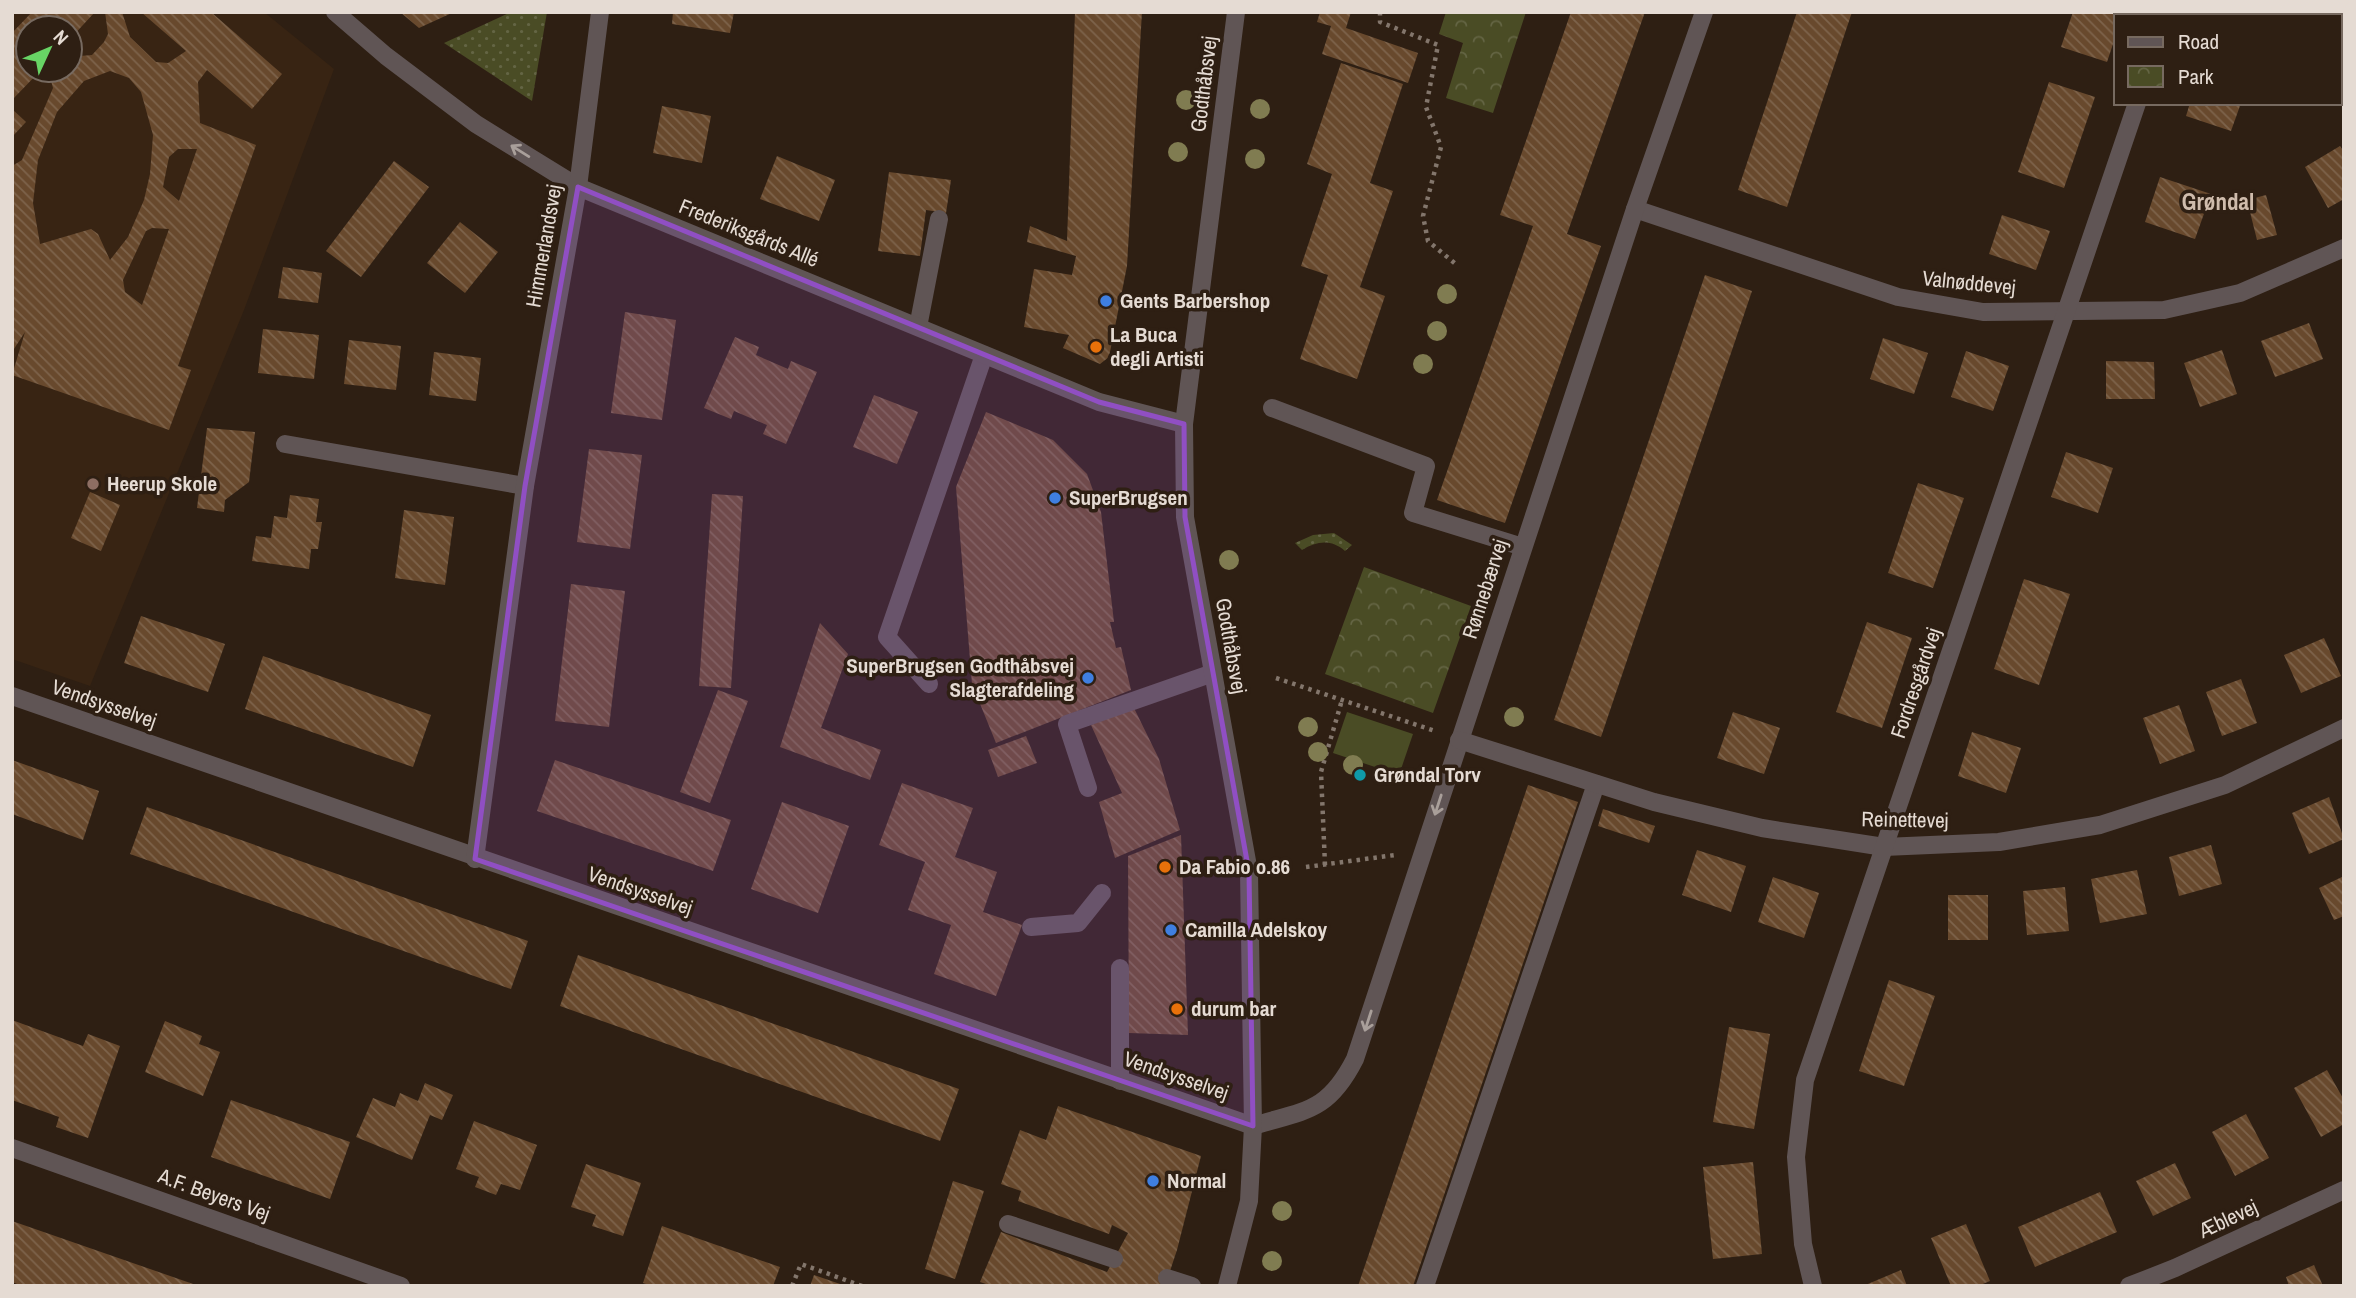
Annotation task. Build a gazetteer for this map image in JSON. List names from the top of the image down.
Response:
{
  "streets": {
    "street": [
      "Godthåbsvej",
      "Frederiksgårds Allé",
      "Himmerlandsvej",
      "Valnøddevej",
      "Rønnebærvej",
      "Fordresgårdvej",
      "Vendsysselvej",
      "Reinettevej",
      "A.F. Beyers Vej",
      "Æblevej"
    ]
  },
  "crossings": [
    ["Godthåbsvej", "Frederiksgårds Allé"],
    ["Godthåbsvej", "Rønnebærvej"],
    ["Godthåbsvej", "Vendsysselvej"],
    ["Frederiksgårds Allé", "Himmerlandsvej"],
    ["Himmerlandsvej", "Vendsysselvej"],
    ["Valnøddevej", "Rønnebærvej"],
    ["Valnøddevej", "Fordresgårdvej"],
    ["Rønnebærvej", "Vendsysselvej"],
    ["Rønnebærvej", "Reinettevej"],
    ["Fordresgårdvej", "Reinettevej"]
  ],
  "districts": ["Grøndal"],
  "places": [
    "Gents Barbershop",
    "La Buca degli Artisti",
    "Heerup Skole",
    "SuperBrugsen",
    "SuperBrugsen Godthåbsvej Slagterafdeling",
    "Grøndal Torv",
    "Da Fabio o.86",
    "Camilla Adelskoy",
    "durum bar",
    "Normal"
  ],
  "legend": ["Road", "Park"],
  "north": "top right"
}
